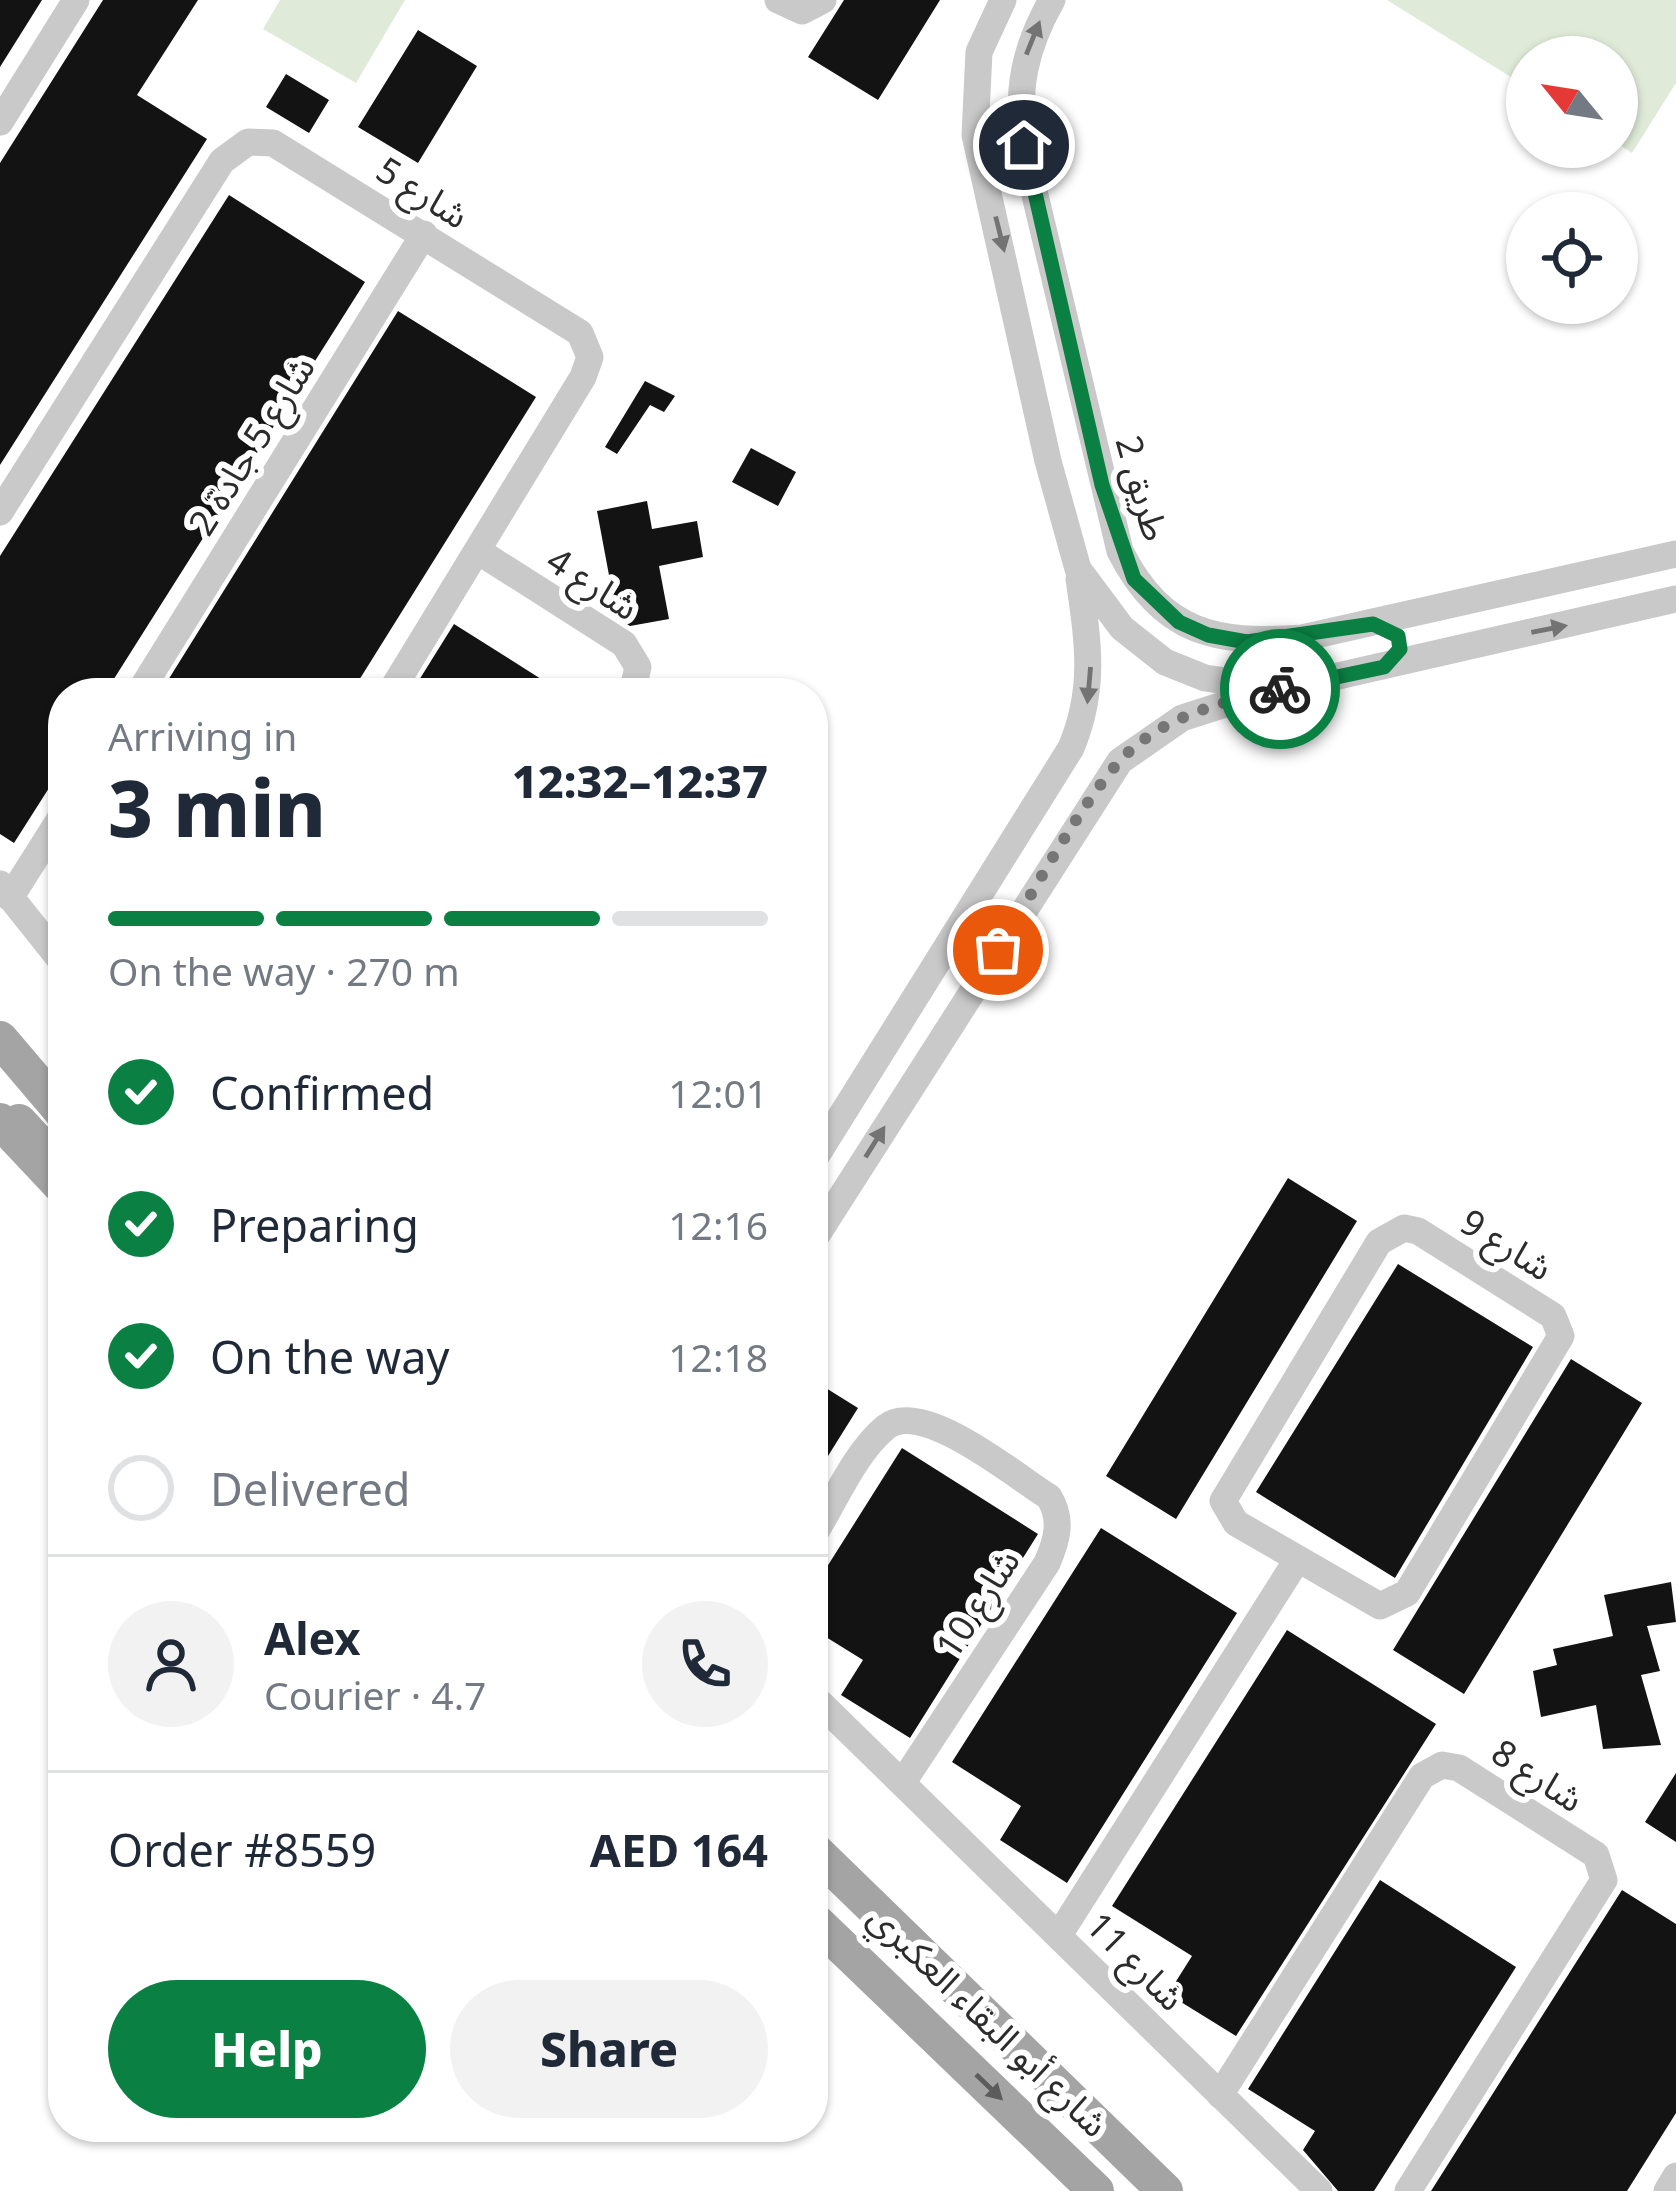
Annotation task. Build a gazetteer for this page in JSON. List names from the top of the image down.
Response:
{
  "streets": {
    "main road": ["شارع أبو البقاء العكبري"],
    "street": [
      "شارع 5",
      "شارع 5 جادة 2",
      "طريق 2",
      "شارع 4",
      "شارع 9",
      "شارع 10",
      "شارع 8",
      "شارع 11"
    ]
  },
  "crossings": [
    ["شارع 5", "شارع 5 جادة 2"],
    ["شارع 5", "شارع 4"],
    ["شارع 10", "شارع 11"],
    ["شارع 8", "شارع 11"]
  ],
  "north": "top left",
  "page": {
    "heading": ["3 min", "Arriving in", "12:32–12:37"],
    "panel": [
      "Alex",
      "Courier · 4.7",
      "Order #8559",
      "AED 164"
    ],
    "bar": "On the way · 270 m",
    "list": [
      ["Confirmed", "12:01"],
      ["Preparing", "12:16"],
      ["On the way", "12:18"],
      "Delivered"
    ],
    "buttons": ["Help", "Share"]
  }
}
